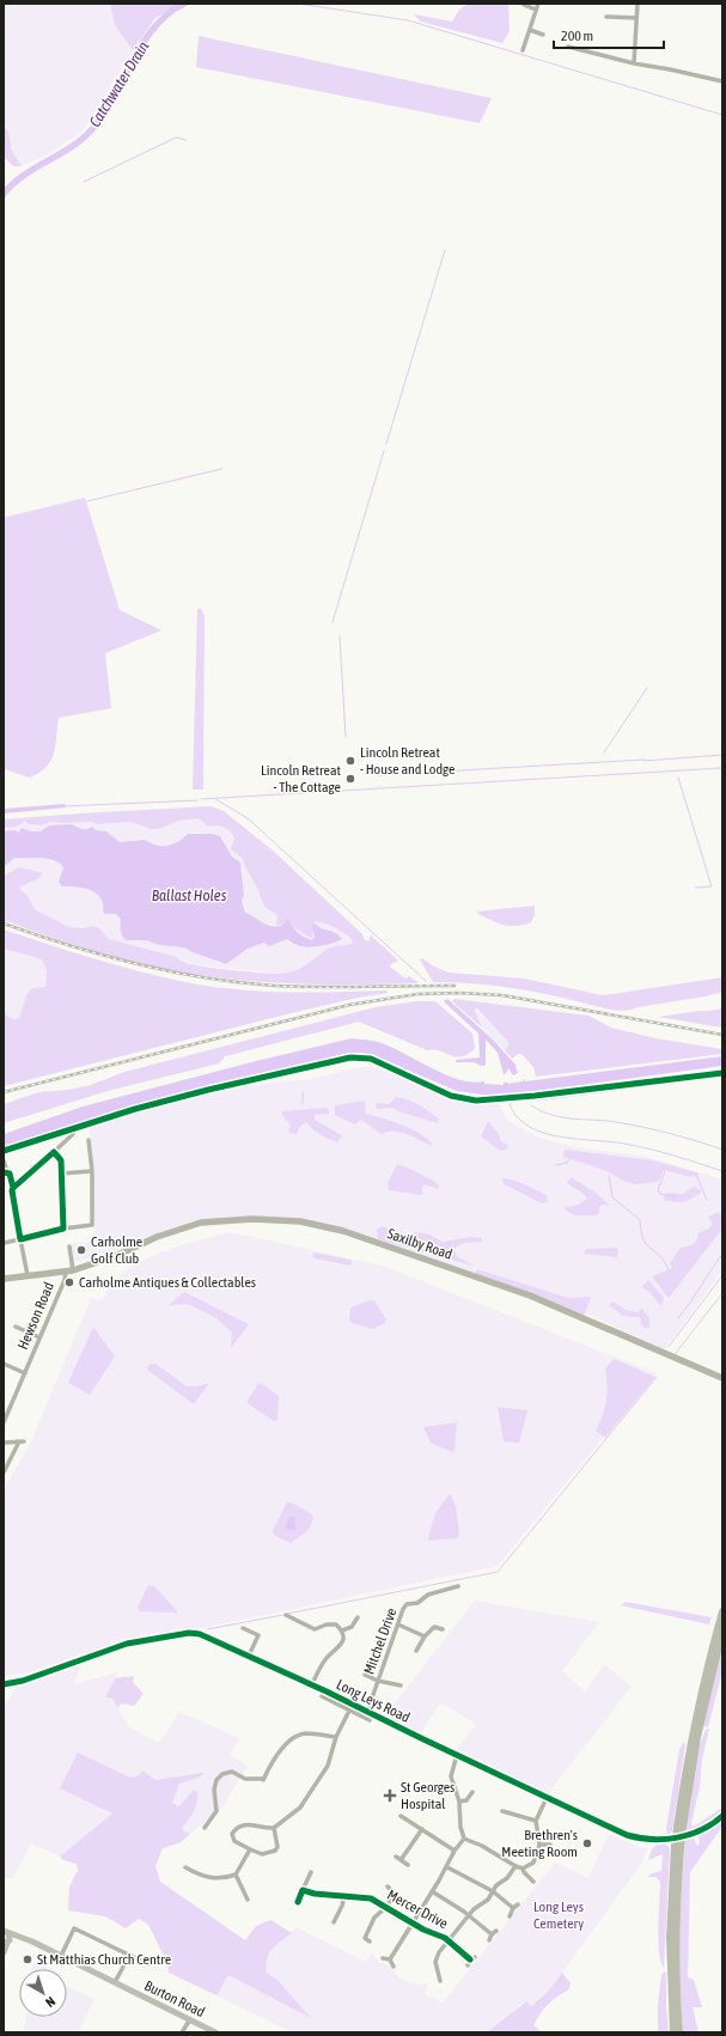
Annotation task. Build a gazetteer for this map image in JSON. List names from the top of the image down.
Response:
{
  "streets": {
    "main road": ["Saxilby Road"],
    "street": [
      "Hewson Road",
      "Mitchel Drive",
      "Long Leys Road",
      "Mercer Drive",
      "Burton Road"
    ]
  },
  "crossings": [
    ["Saxilby Road", "Hewson Road"],
    ["Mitchel Drive", "Long Leys Road"]
  ],
  "water": ["Catchwater Drain", "Ballast Holes"],
  "parks": ["Long Leys Cemetery"],
  "places": {
    "other": [
      "Lincoln Retreat - House and Lodge",
      "Lincoln Retreat - The Cottage",
      "Carholme Golf Club",
      "Carholme Antiques & Collectables",
      "Brethren's Meeting Room",
      "St Matthias Church Centre"
    ],
    "health": ["St Georges Hospital"]
  },
  "scale_bar": "200 m",
  "north": "bottom right"
}
